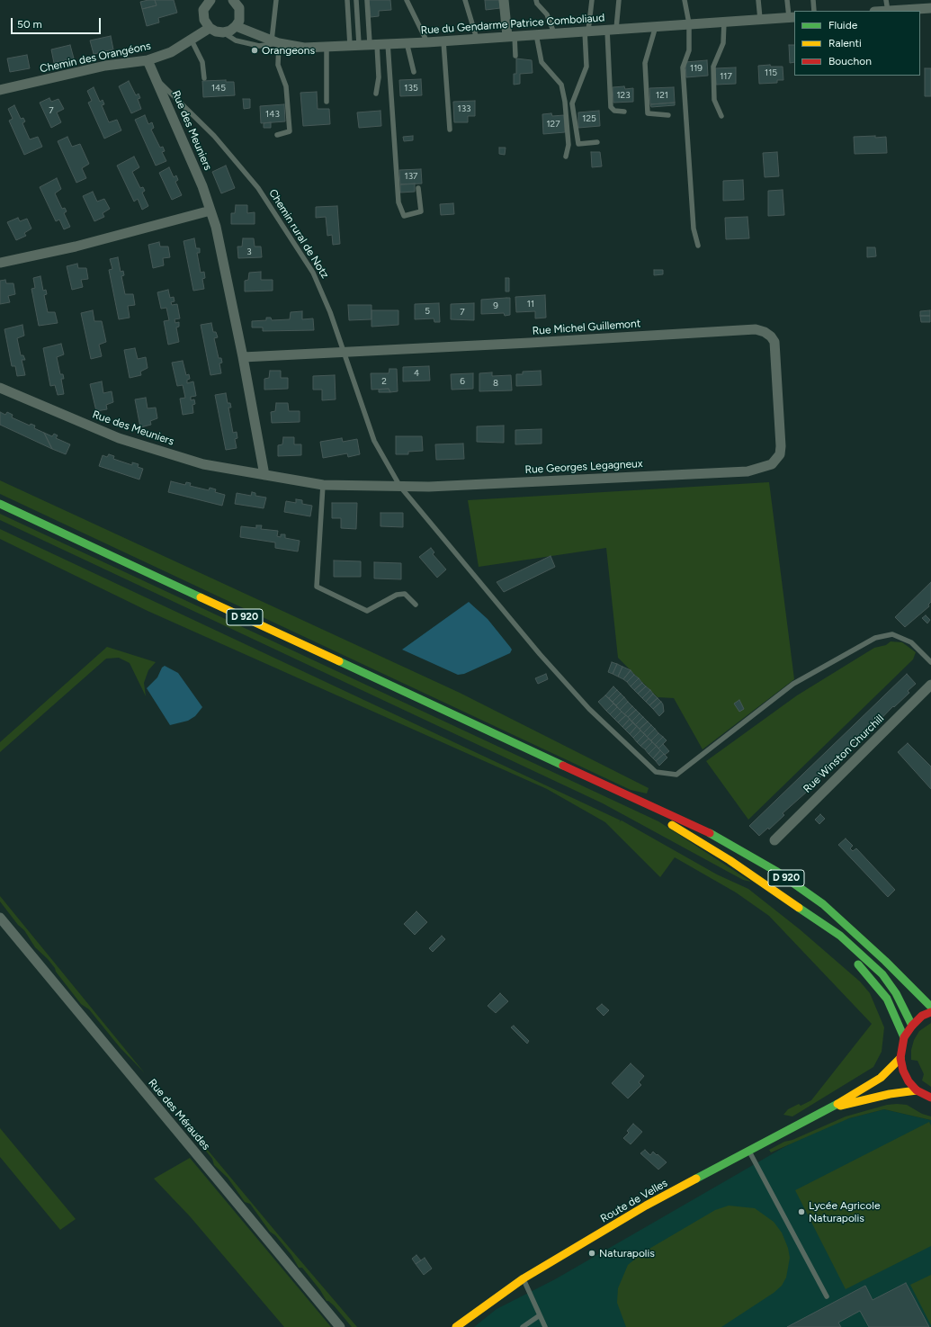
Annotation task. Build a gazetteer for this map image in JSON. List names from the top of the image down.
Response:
{
  "streets": {
    "main road": ["D 920", "Route de Velles"],
    "street": [
      "Rue du Gendarme Patrice Comboliaud",
      "Chemin des Orangéons",
      "Rue des Meuniers",
      "Rue Michel Guillemont",
      "Rue Georges Legagneux",
      "Rue Winston Churchill",
      "Rue des Méraudes"
    ],
    "lane": ["Chemin rural de Notz"]
  },
  "crossings": [
    ["Chemin des Orangéons", "Rue des Meuniers"],
    ["Rue des Meuniers", "Chemin rural de Notz"],
    ["Rue des Meuniers", "Rue Georges Legagneux"],
    ["Chemin rural de Notz", "Rue Michel Guillemont"],
    ["Chemin rural de Notz", "Rue Georges Legagneux"],
    ["Rue Michel Guillemont", "Rue Georges Legagneux"]
  ],
  "places": ["Orangeons", "Lycée Agricole Naturapolis", "Naturapolis"],
  "house_numbers": [
    "119",
    "115",
    "117",
    "145",
    "135",
    "123",
    "121",
    "133",
    "7",
    "143",
    "125",
    "127",
    "137",
    "3",
    "11",
    "9",
    "5",
    "7",
    "4",
    "2",
    "6",
    "8"
  ],
  "legend": ["Fluide", "Ralenti", "Bouchon"],
  "scale_bar": "50 m"
}
